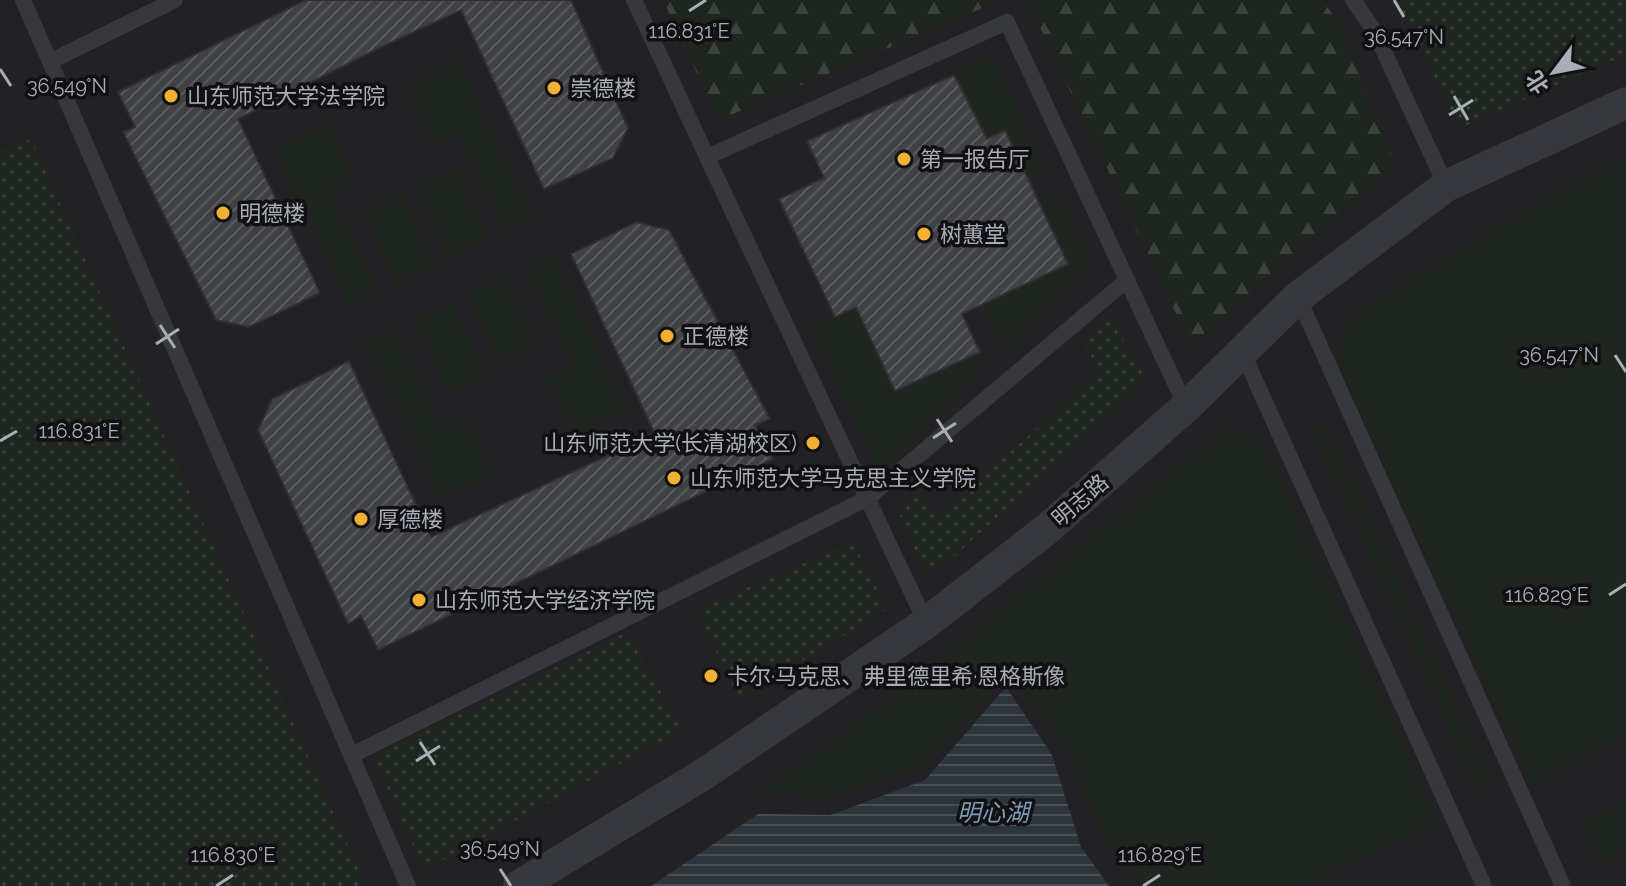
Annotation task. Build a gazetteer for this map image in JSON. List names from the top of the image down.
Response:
{
  "streets": {
    "street": ["明志路"]
  },
  "water": ["明心湖"],
  "places": [
    "崇德楼",
    "山东师范大学法学院",
    "第一报告厅",
    "明德楼",
    "树蕙堂",
    "正德楼",
    "山东师范大学(长清湖校区)",
    "山东师范大学马克思主义学院",
    "厚德楼",
    "山东师范大学经济学院",
    "卡尔·马克思、弗里德里希·恩格斯像"
  ],
  "north": "bottom left",
  "coordinates": [
    "116.831°E",
    "36.547°N",
    "36.549°N",
    "116.829°E",
    "116.830°E"
  ]
}
